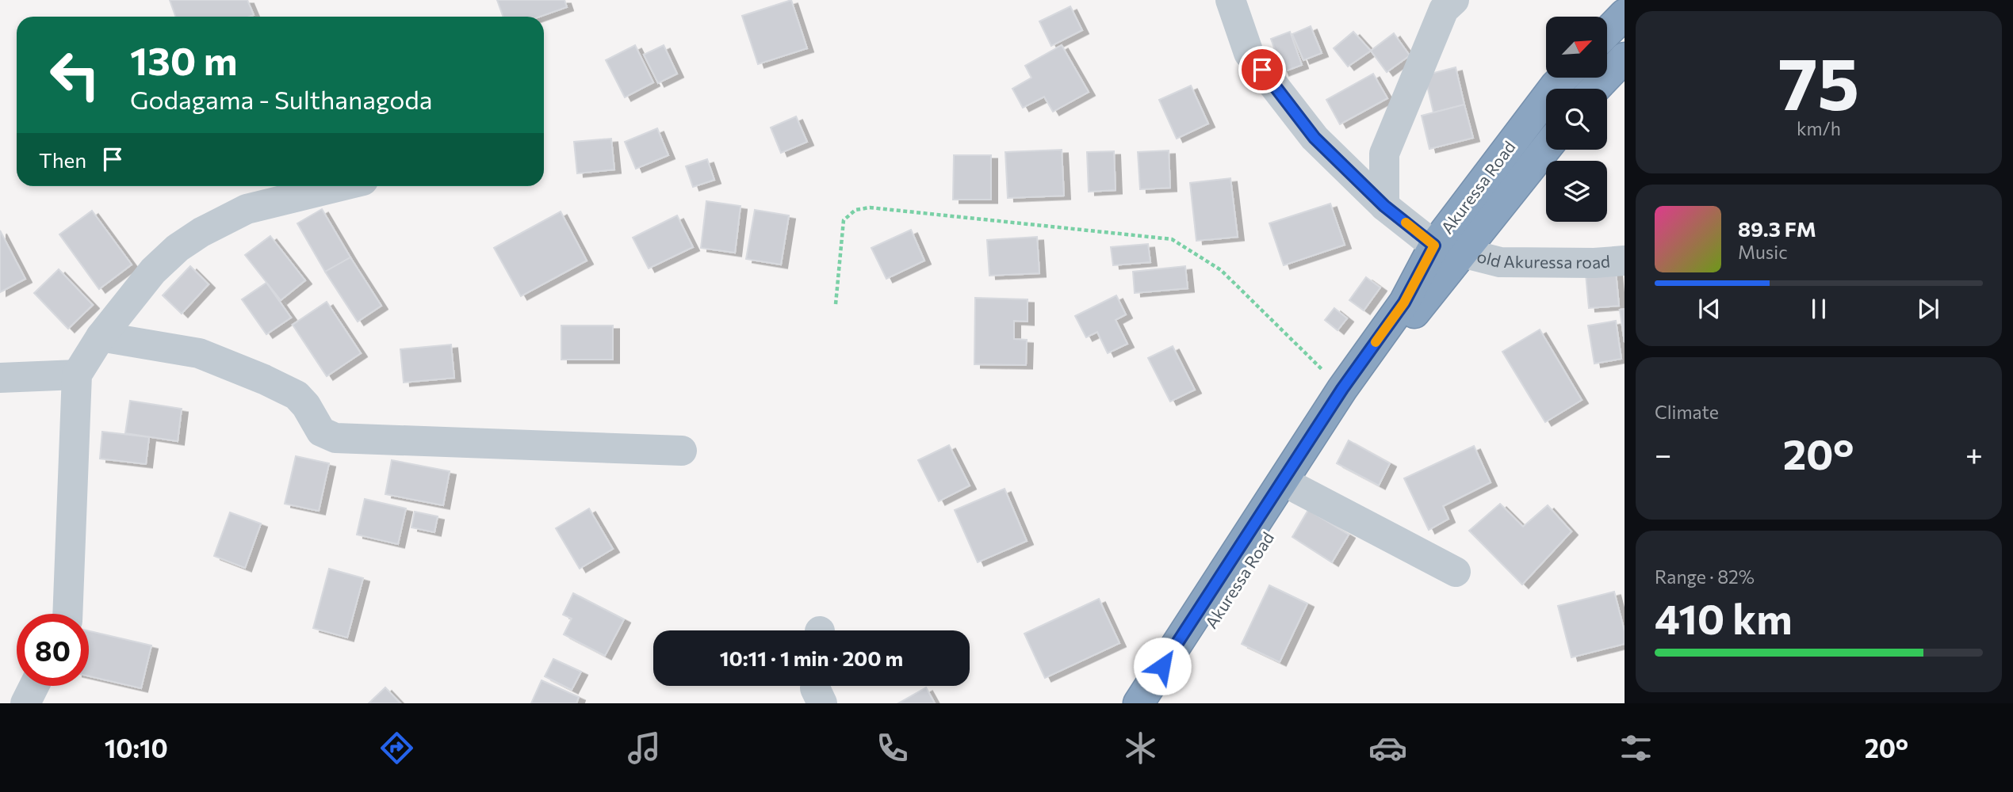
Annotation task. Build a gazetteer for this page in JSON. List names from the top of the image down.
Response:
{
  "streets": {
    "highway": ["Akuressa Road"],
    "street": ["old Akuressa road"]
  },
  "crossings": [
    ["Akuressa Road", "old Akuressa road"]
  ],
  "north": "top right",
  "page": {
    "tile": [
      ["75", "km/h"],
      "Climate",
      ["Range · 82%", "410 km"]
    ],
    "turn": ["130 m", "Godagama - Sulthanagoda"],
    "then": "Then",
    "song": ["89.3 FM", "Music"],
    "heat": ["−", "20°", "+"],
    "limit": "80",
    "trip": "10:11 · 1 min · 200 m",
    "tabs": ["10:10", "20°"]
  }
}
